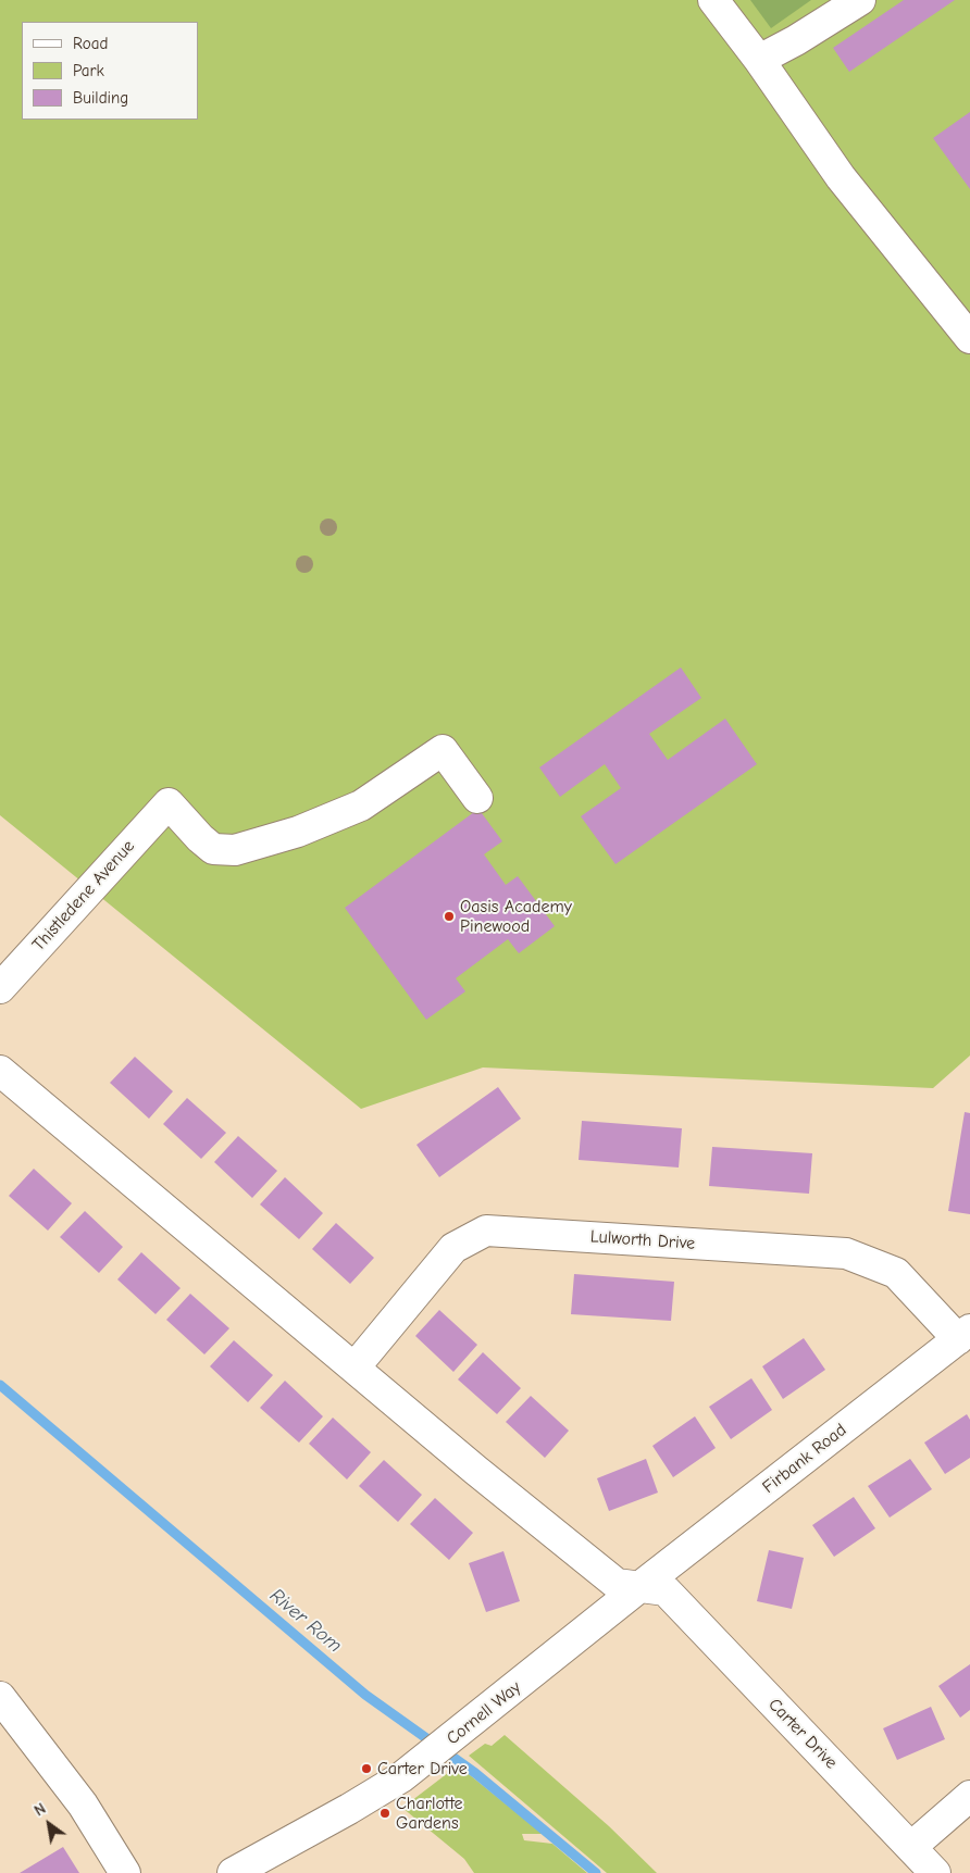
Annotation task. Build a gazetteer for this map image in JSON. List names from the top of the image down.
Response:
{
  "streets": {
    "street": [
      "Thistledene Avenue",
      "Lulworth Drive",
      "Firbank Road",
      "Cornell Way",
      "Carter Drive"
    ]
  },
  "crossings": [
    ["Lulworth Drive", "Firbank Road"],
    ["Lulworth Drive", "Carter Drive"],
    ["Firbank Road", "Cornell Way"],
    ["Firbank Road", "Carter Drive"],
    ["Cornell Way", "Carter Drive"]
  ],
  "water": ["River Rom"],
  "places": ["Oasis Academy Pinewood", "Carter Drive", "Charlotte Gardens"],
  "legend": ["Road", "Park", "Building"],
  "north": "top left"
}
